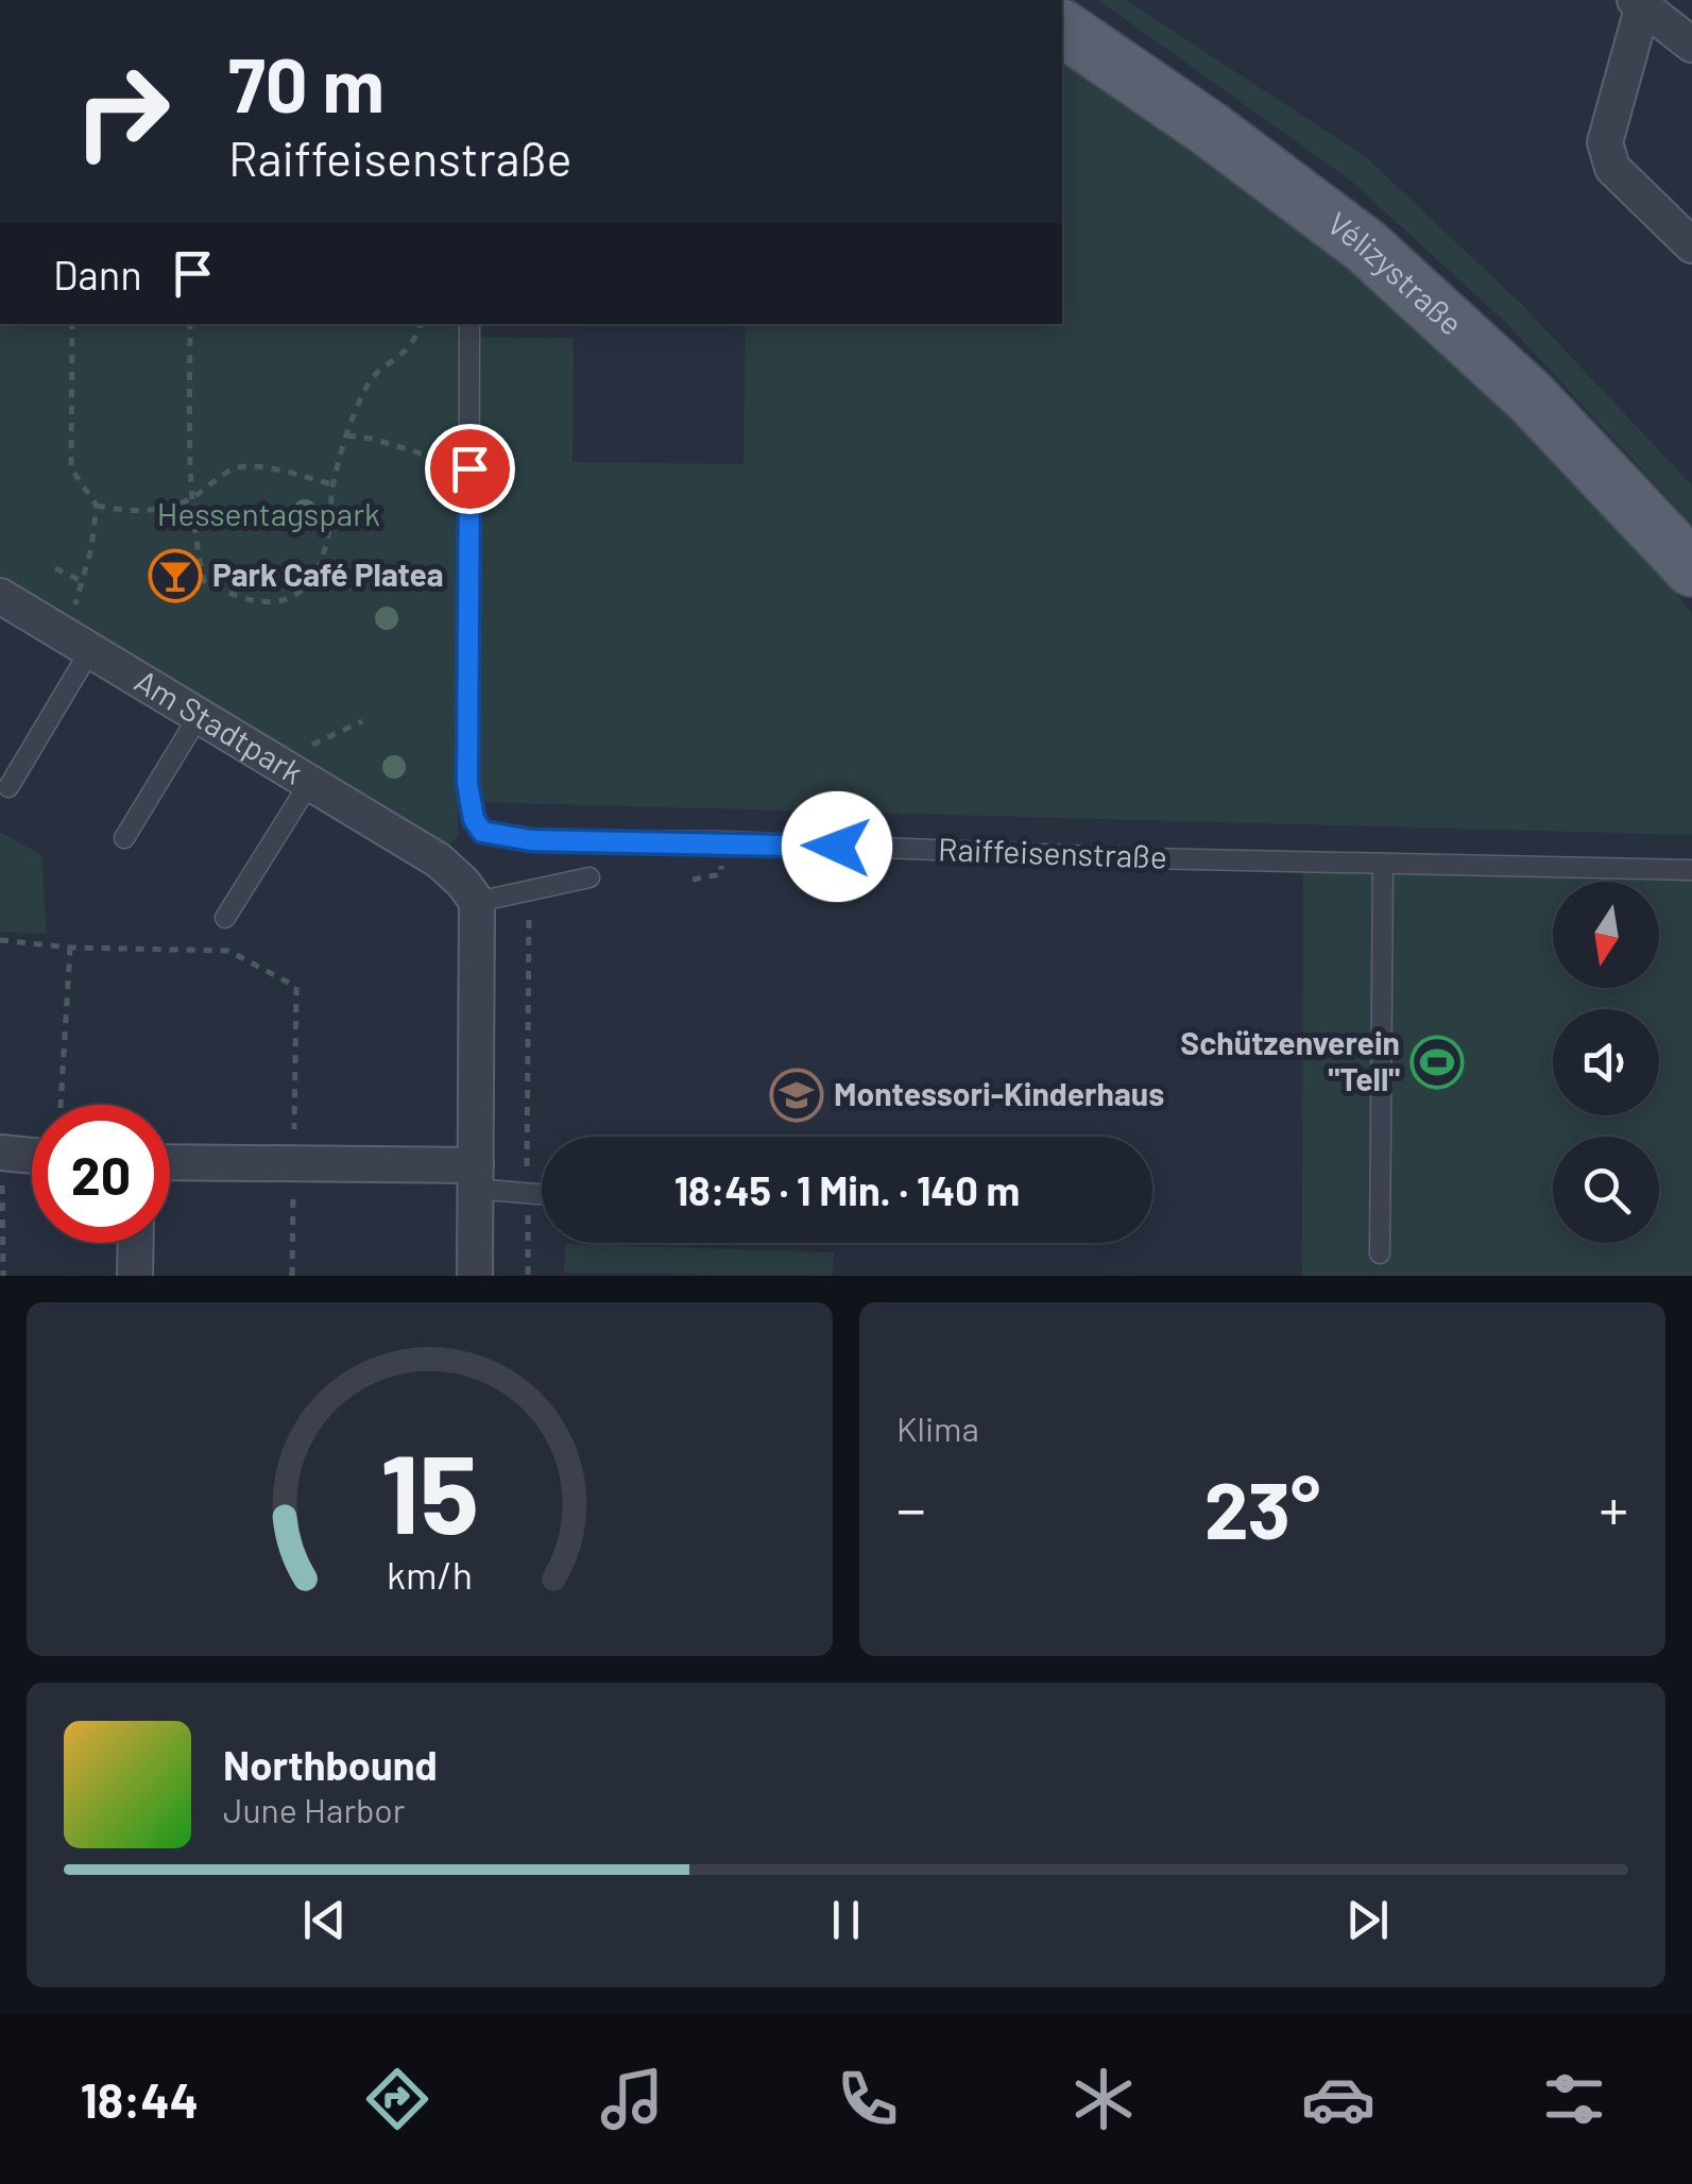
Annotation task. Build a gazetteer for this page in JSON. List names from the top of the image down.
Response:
{
  "streets": {
    "main road": ["Vélizystraße"],
    "street": ["Am Stadtpark"],
    "lane": ["Raiffeisenstraße"]
  },
  "parks": ["Hessentagspark"],
  "places": {
    "bar": ["Park Café Platea"],
    "sports": ["Schützenverein \"Tell\""],
    "school or university": ["Montessori-Kinderhaus"]
  },
  "north": "bottom",
  "page": {
    "turn": ["70 m", "Raiffeisenstraße"],
    "then": "Dann",
    "limit": "20",
    "trip": "18:45 · 1 Min. · 140 m",
    "tile": "Klima",
    "heat": ["−", "23°", "+"],
    "song": ["Northbound", "June Harbor"],
    "tabs": "18:44",
    "gauge": ["15", "km/h"]
  }
}
